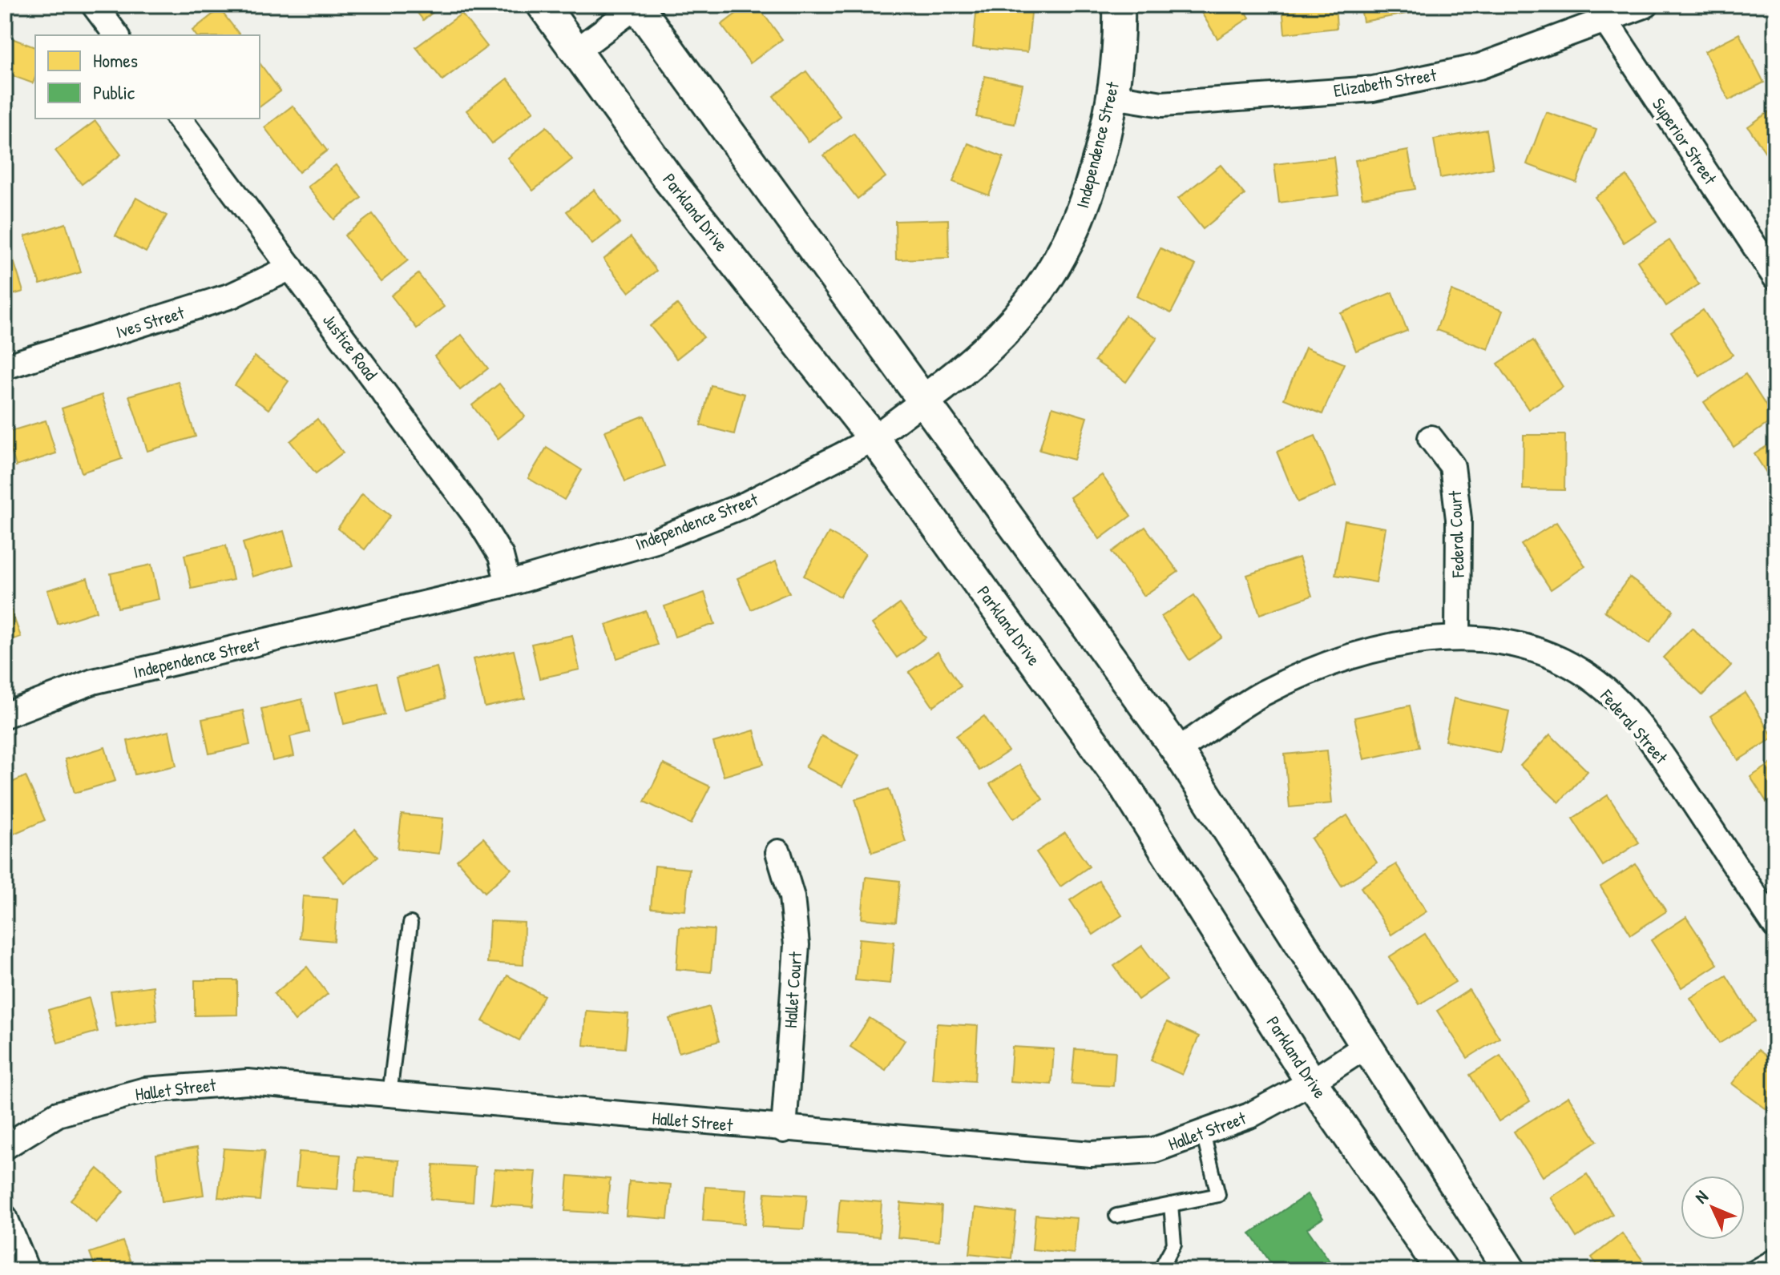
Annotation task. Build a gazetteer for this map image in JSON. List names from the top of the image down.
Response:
{
  "streets": {
    "street": [
      "Elizabeth Street",
      "Superior Street",
      "Independence Street",
      "Parkland Drive",
      "Ives Street",
      "Justice Road",
      "Federal Court",
      "Federal Street",
      "Hallet Court",
      "Hallet Street"
    ]
  },
  "crossings": [
    ["Elizabeth Street", "Superior Street"],
    ["Elizabeth Street", "Independence Street"],
    ["Independence Street", "Parkland Drive"],
    ["Independence Street", "Justice Road"],
    ["Parkland Drive", "Hallet Street"],
    ["Ives Street", "Justice Road"],
    ["Federal Court", "Federal Street"],
    ["Hallet Court", "Hallet Street"]
  ],
  "legend": ["Homes", "Public"],
  "north": "top left"
}
